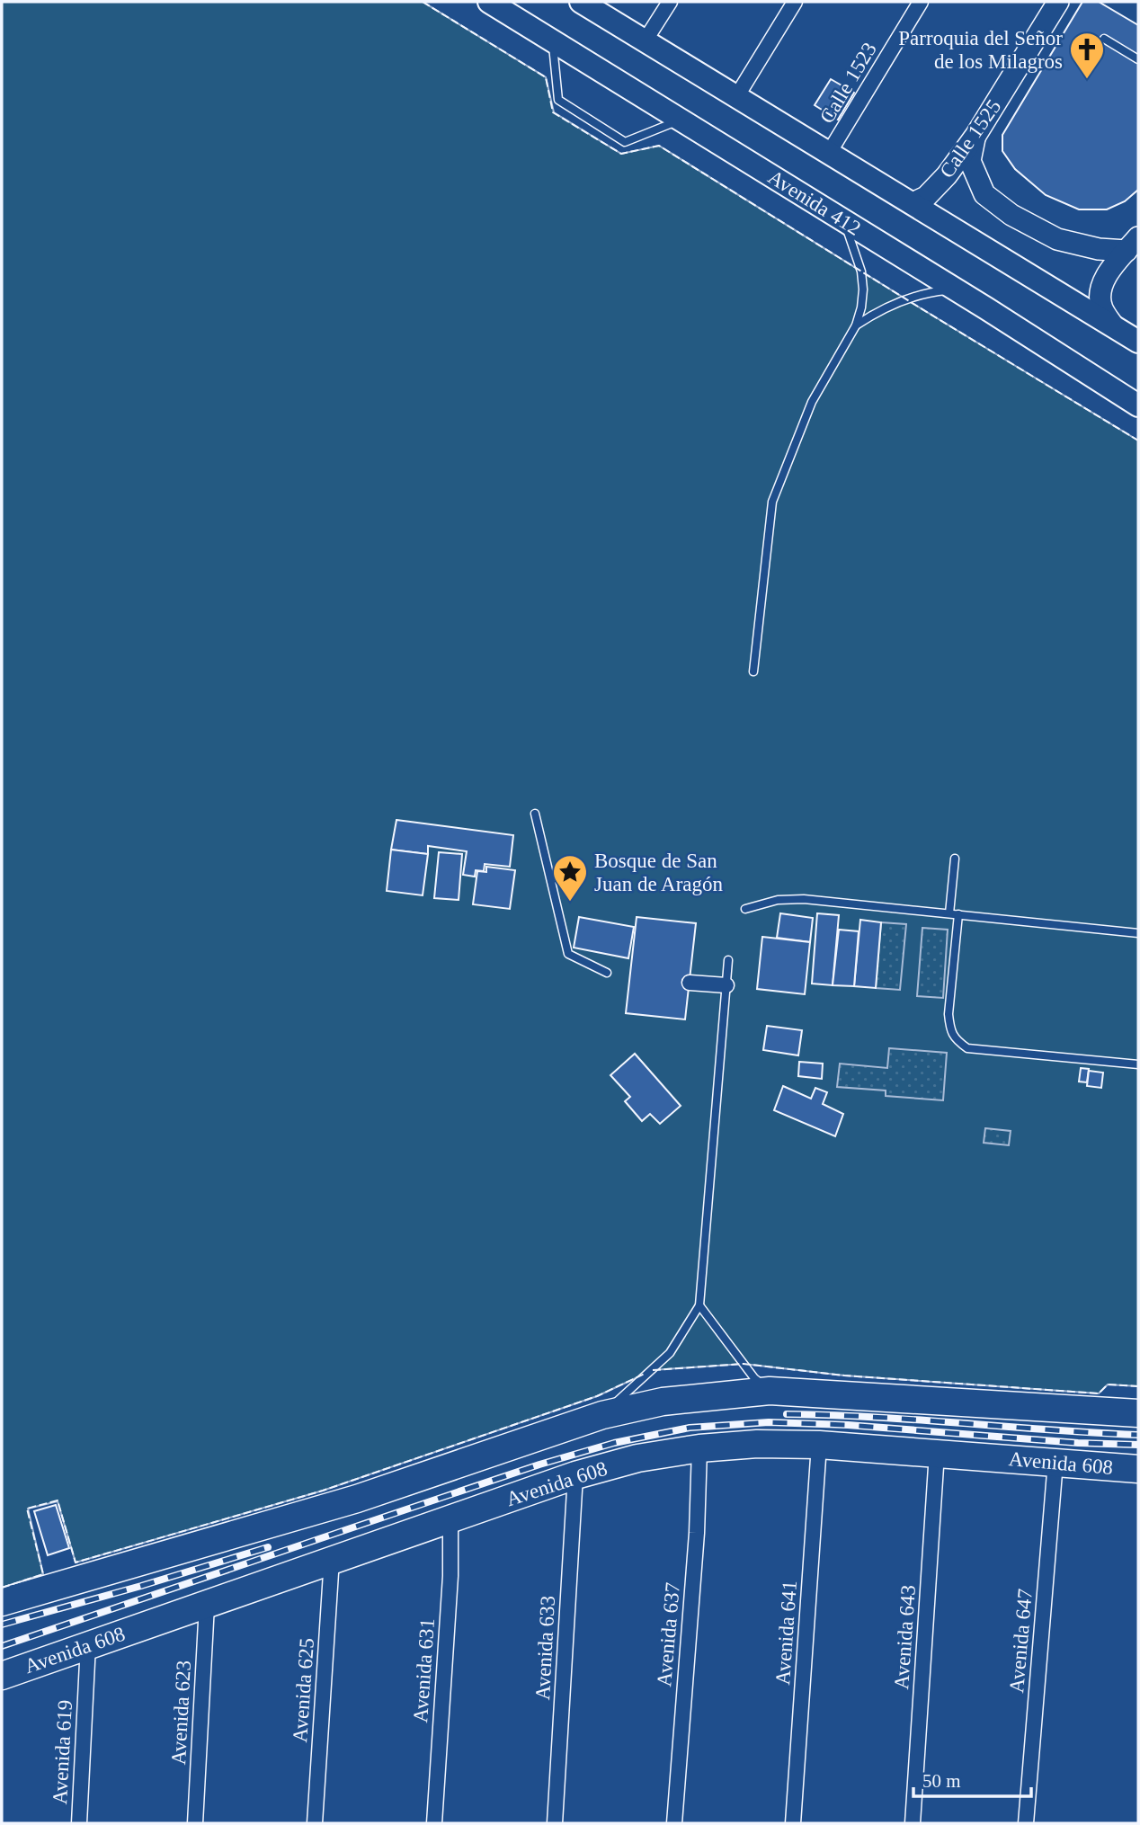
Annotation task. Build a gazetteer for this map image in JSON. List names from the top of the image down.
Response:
{
  "streets": {
    "highway": ["Avenida 608"],
    "main road": ["Avenida 412"],
    "street": [
      "Calle 1523",
      "Calle 1525",
      "Avenida 641",
      "Avenida 637",
      "Avenida 643",
      "Avenida 647",
      "Avenida 633",
      "Avenida 631",
      "Avenida 625",
      "Avenida 623",
      "Avenida 619"
    ]
  },
  "crossings": [
    ["Avenida 608", "Avenida 641"],
    ["Avenida 608", "Avenida 637"],
    ["Avenida 608", "Avenida 643"],
    ["Avenida 608", "Avenida 647"],
    ["Avenida 608", "Avenida 633"],
    ["Avenida 608", "Avenida 631"],
    ["Avenida 608", "Avenida 625"],
    ["Avenida 608", "Avenida 623"],
    ["Avenida 608", "Avenida 619"]
  ],
  "places": {
    "church": ["Parroquia del Señor de los Milagros"],
    "place": ["Bosque de San Juan de Aragón"]
  },
  "scale_bar": "50 m"
}
